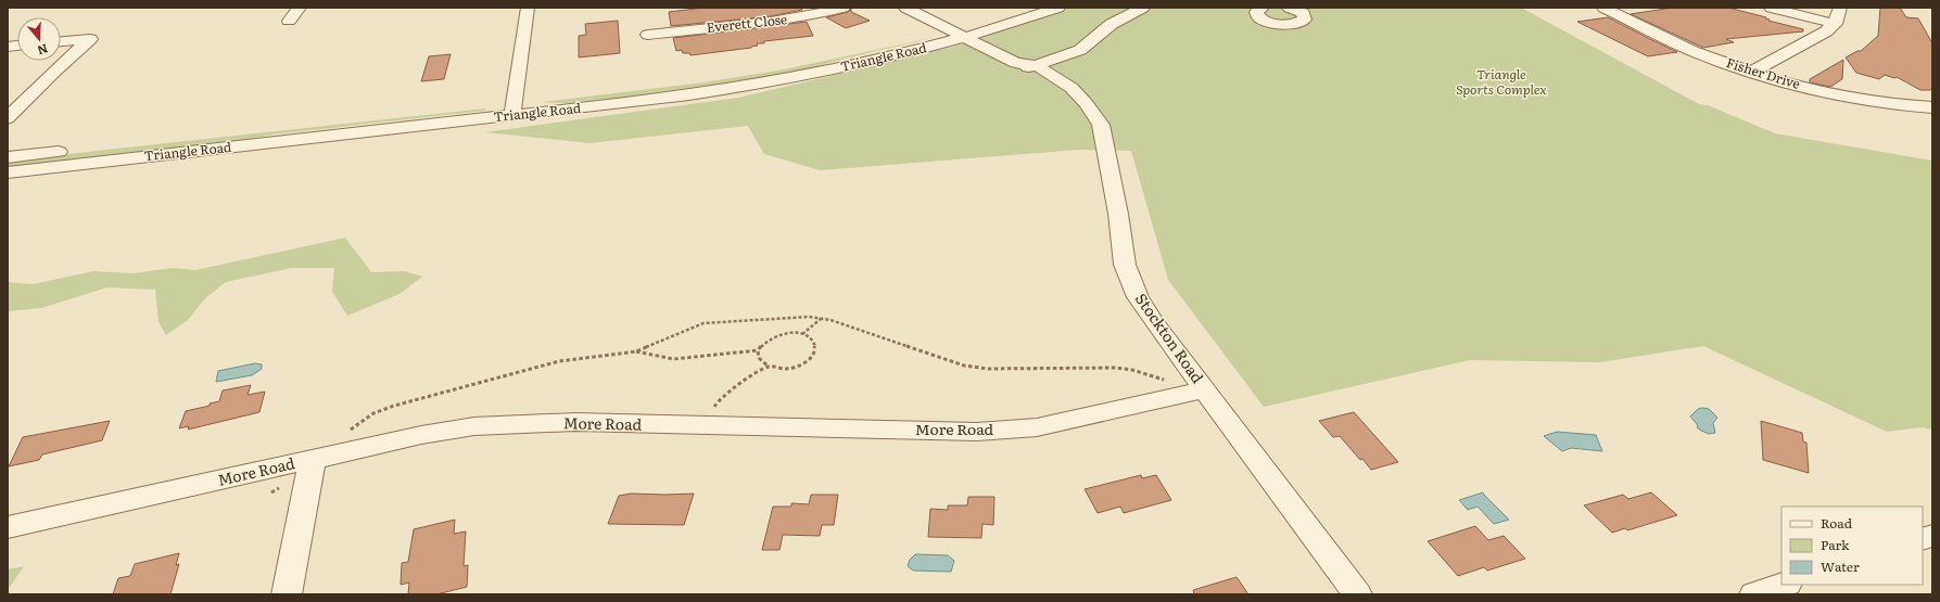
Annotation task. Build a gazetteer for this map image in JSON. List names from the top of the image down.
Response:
{
  "streets": {
    "street": [
      "Everett Close",
      "Triangle Road",
      "Fisher Drive",
      "Stockton Road",
      "More Road"
    ]
  },
  "crossings": [
    ["Triangle Road", "Stockton Road"],
    ["Stockton Road", "More Road"]
  ],
  "parks": ["Triangle Sports Complex"],
  "legend": ["Road", "Park", "Water"],
  "north": "bottom"
}
